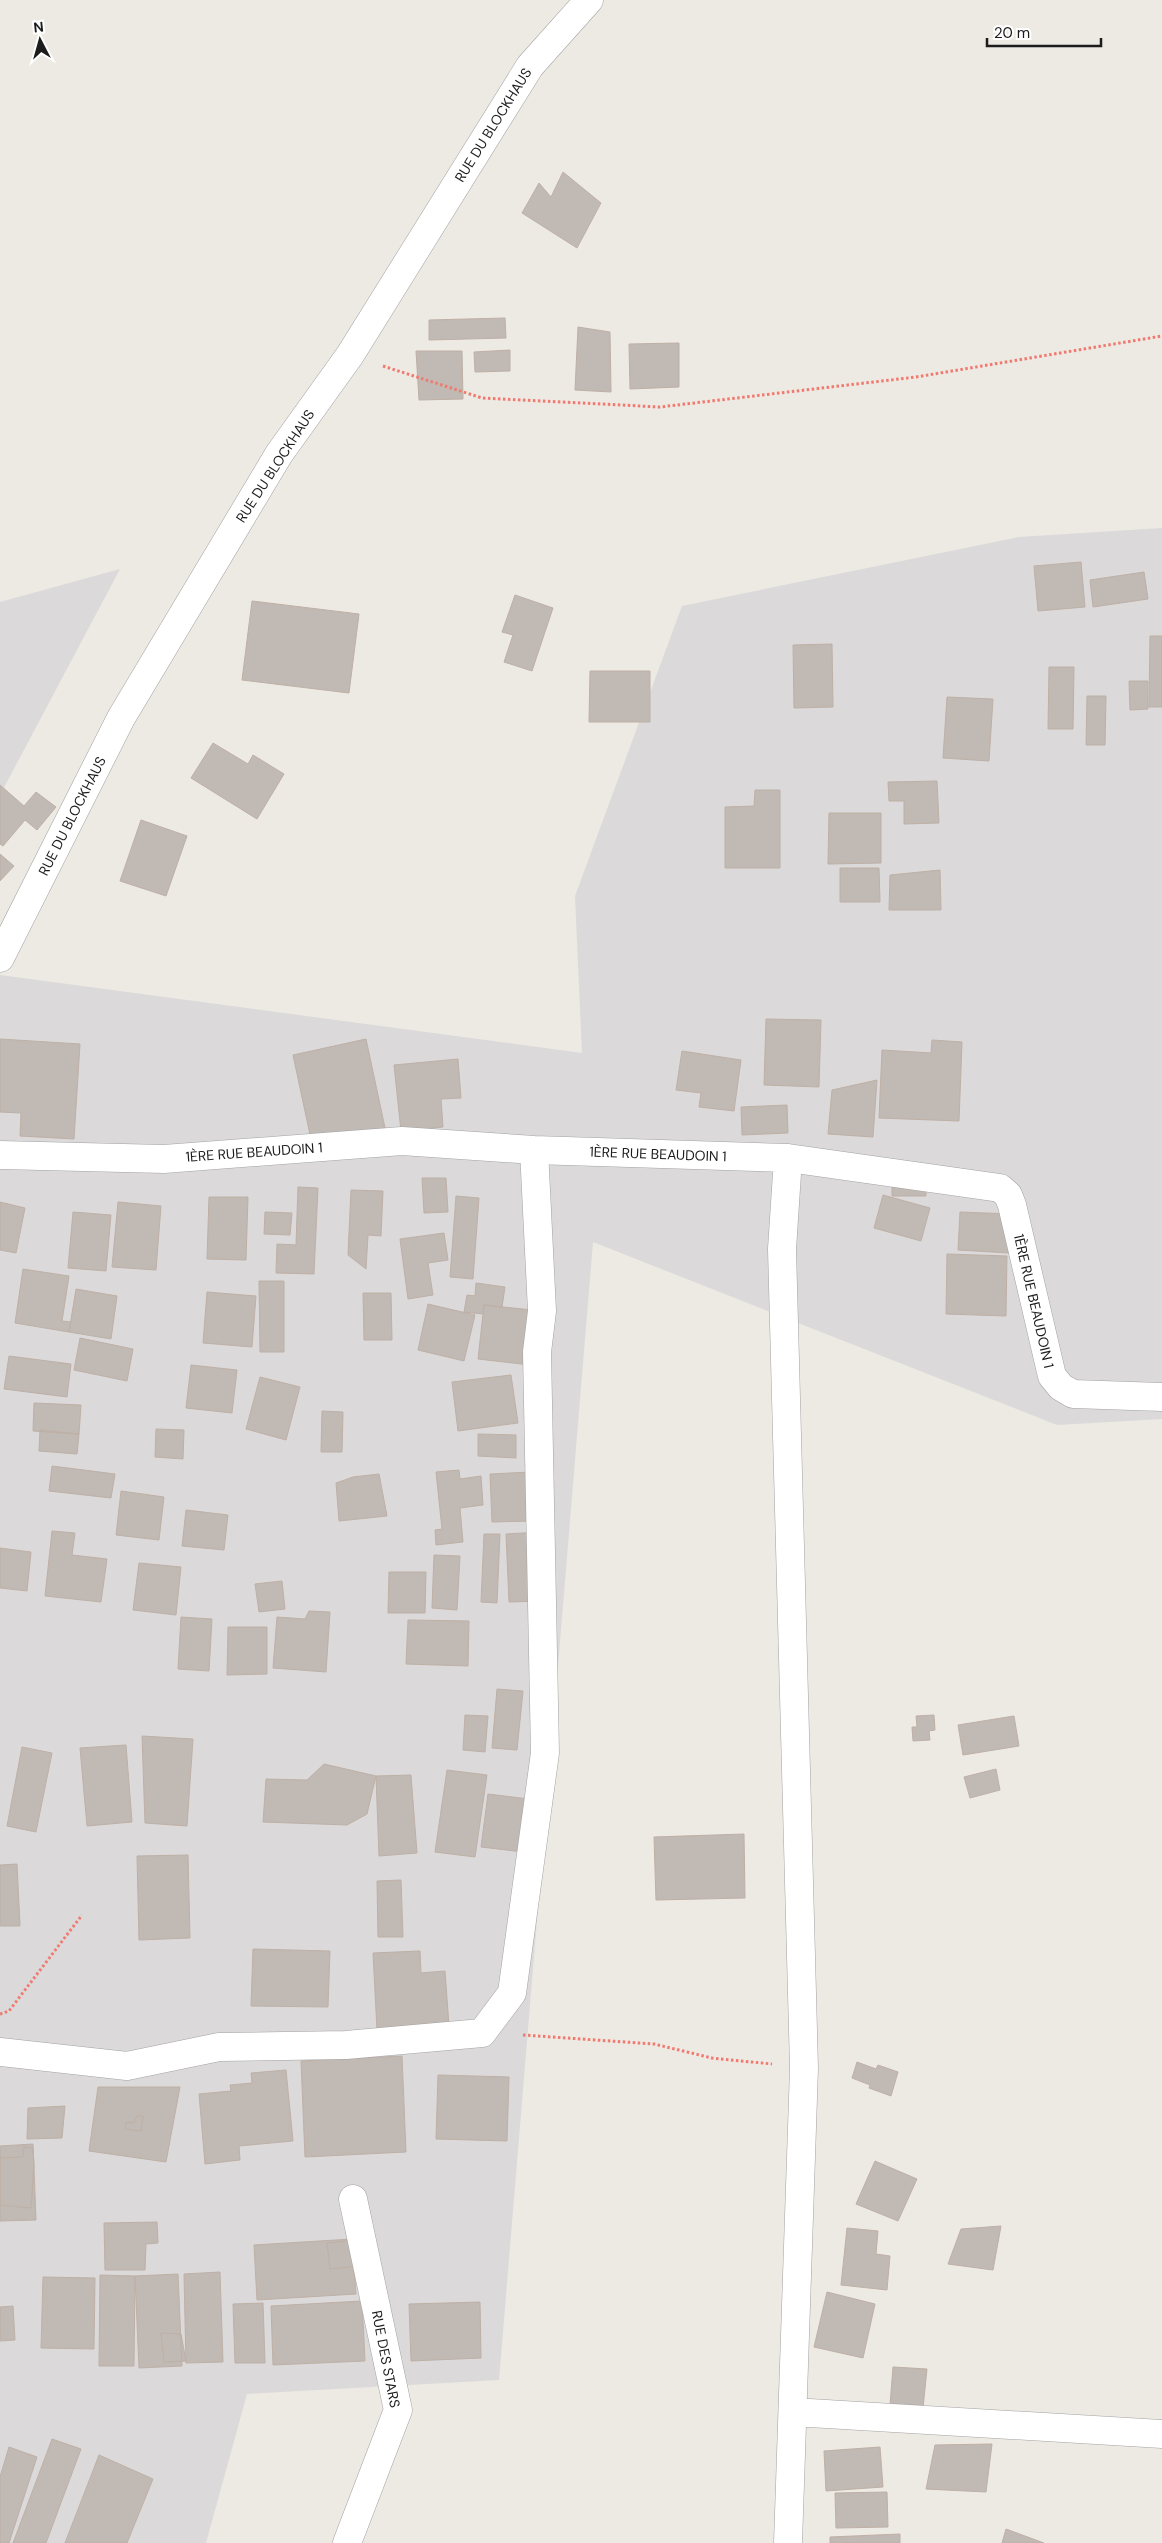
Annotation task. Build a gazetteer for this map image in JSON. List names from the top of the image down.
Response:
{
  "streets": {
    "street": ["RUE DU BLOCKHAUS", "1ÈRE RUE BEAUDOIN 1", "RUE DES STARS"]
  },
  "scale_bar": "20 m",
  "north": "top"
}
